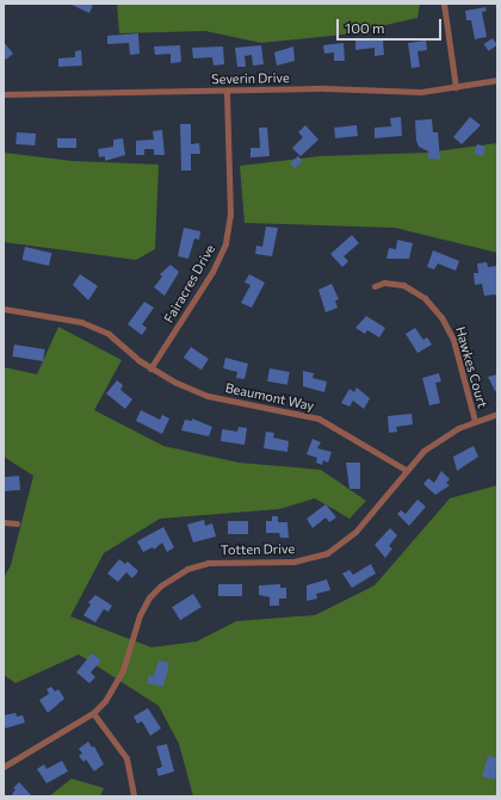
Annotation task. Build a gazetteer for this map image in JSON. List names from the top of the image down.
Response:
{
  "streets": {
    "street": [
      "Severin Drive",
      "Fairacres Drive",
      "Hawkes Court",
      "Beaumont Way",
      "Totten Drive"
    ]
  },
  "crossings": [
    ["Severin Drive", "Fairacres Drive"],
    ["Fairacres Drive", "Beaumont Way"],
    ["Hawkes Court", "Totten Drive"],
    ["Beaumont Way", "Totten Drive"]
  ],
  "scale_bar": "100 m"
}
